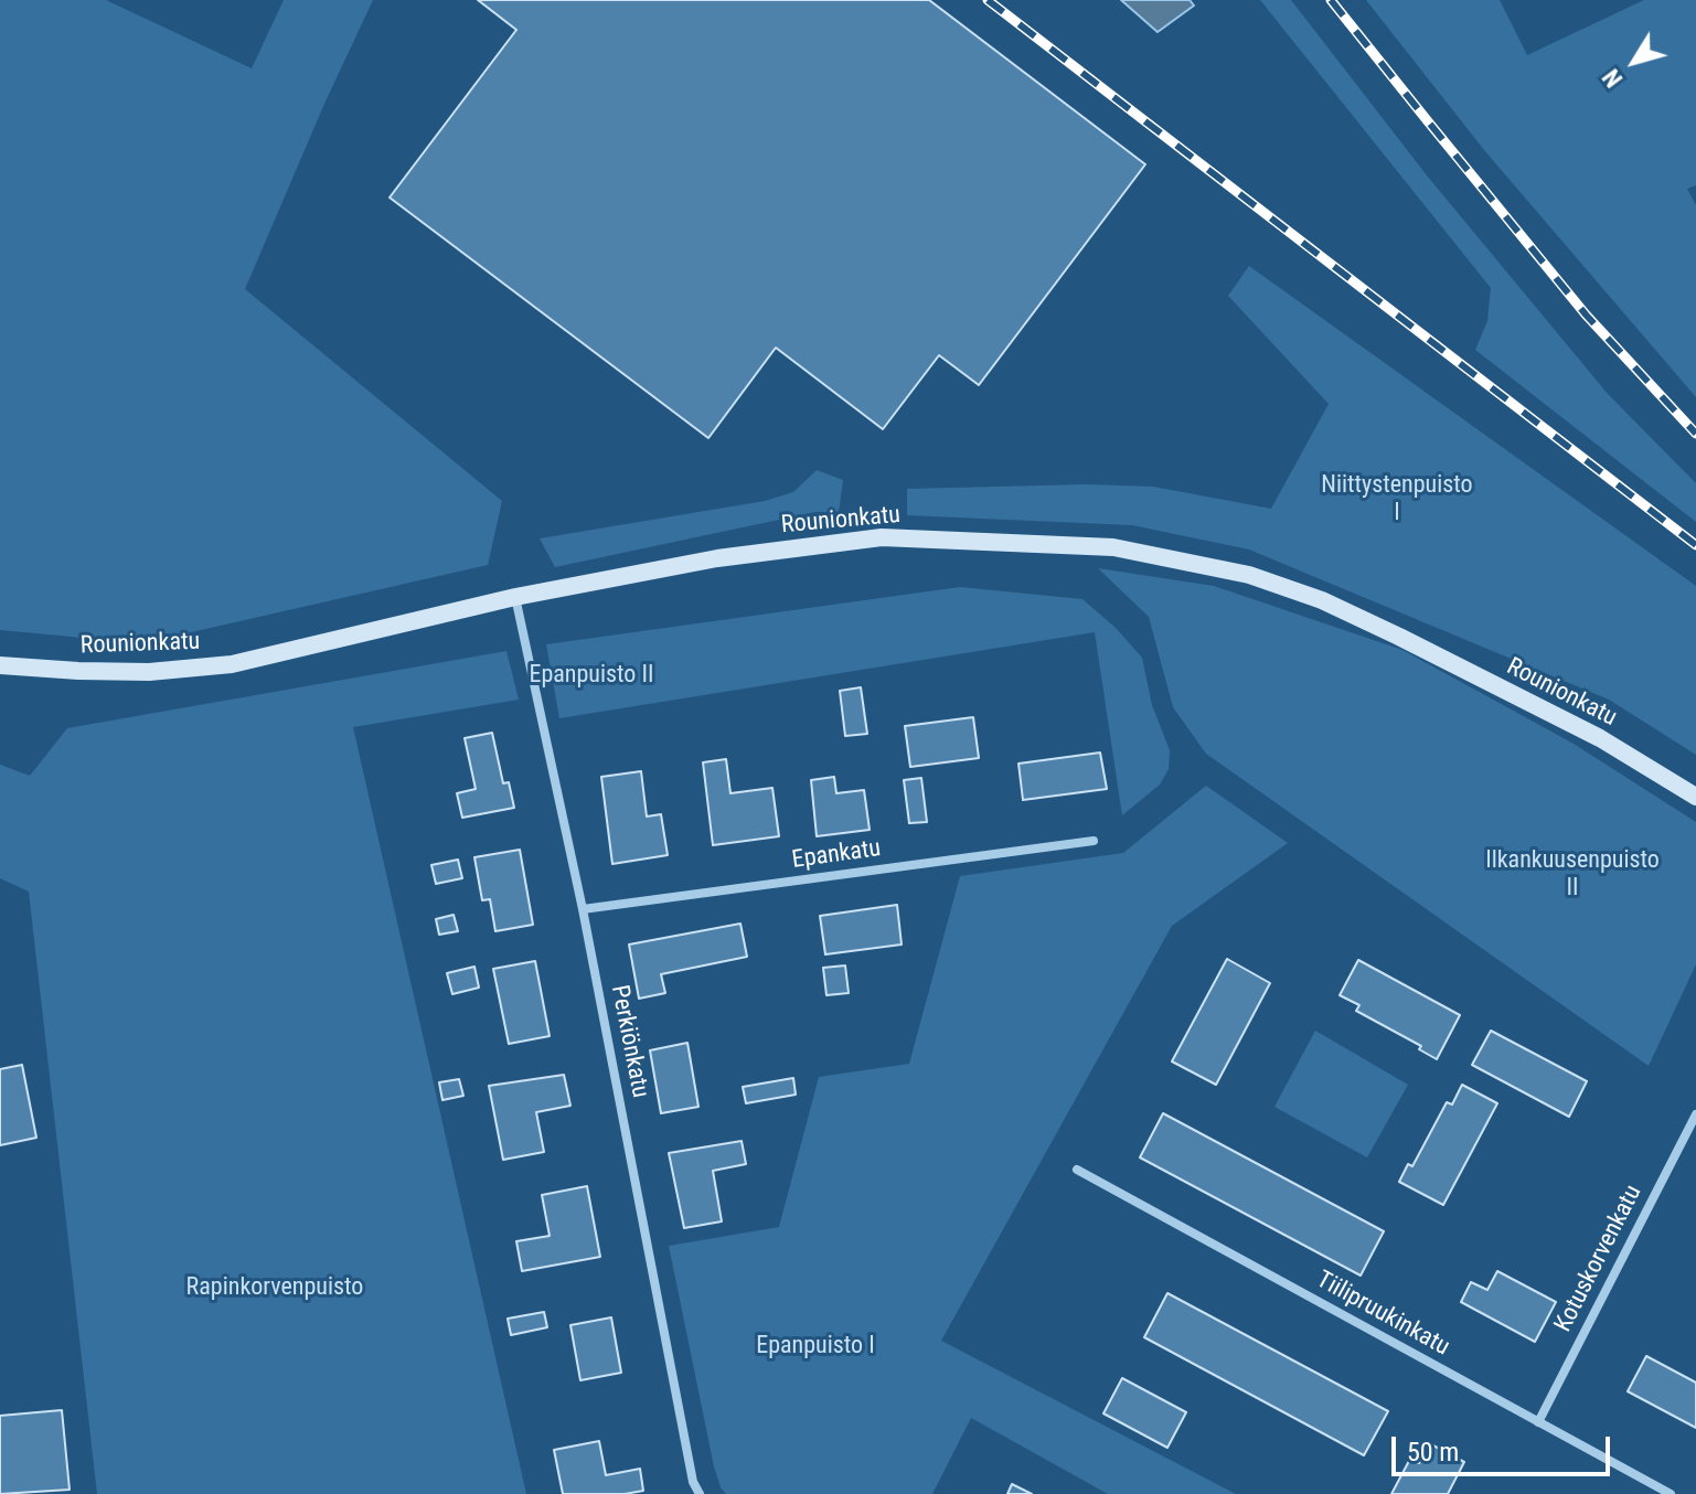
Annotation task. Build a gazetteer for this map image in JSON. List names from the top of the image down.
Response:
{
  "streets": {
    "main road": ["Rounionkatu"],
    "street": [
      "Epankatu",
      "Perkiönkatu",
      "Kotuskorvenkatu",
      "Tiilipruukinkatu"
    ]
  },
  "crossings": [
    ["Rounionkatu", "Perkiönkatu"],
    ["Epankatu", "Perkiönkatu"],
    ["Kotuskorvenkatu", "Tiilipruukinkatu"]
  ],
  "parks": [
    "Niittystenpuisto I",
    "Epanpuisto II",
    "Ilkankuusenpuisto II",
    "Rapinkorvenpuisto",
    "Epanpuisto I"
  ],
  "scale_bar": "50 m",
  "north": "bottom left"
}
